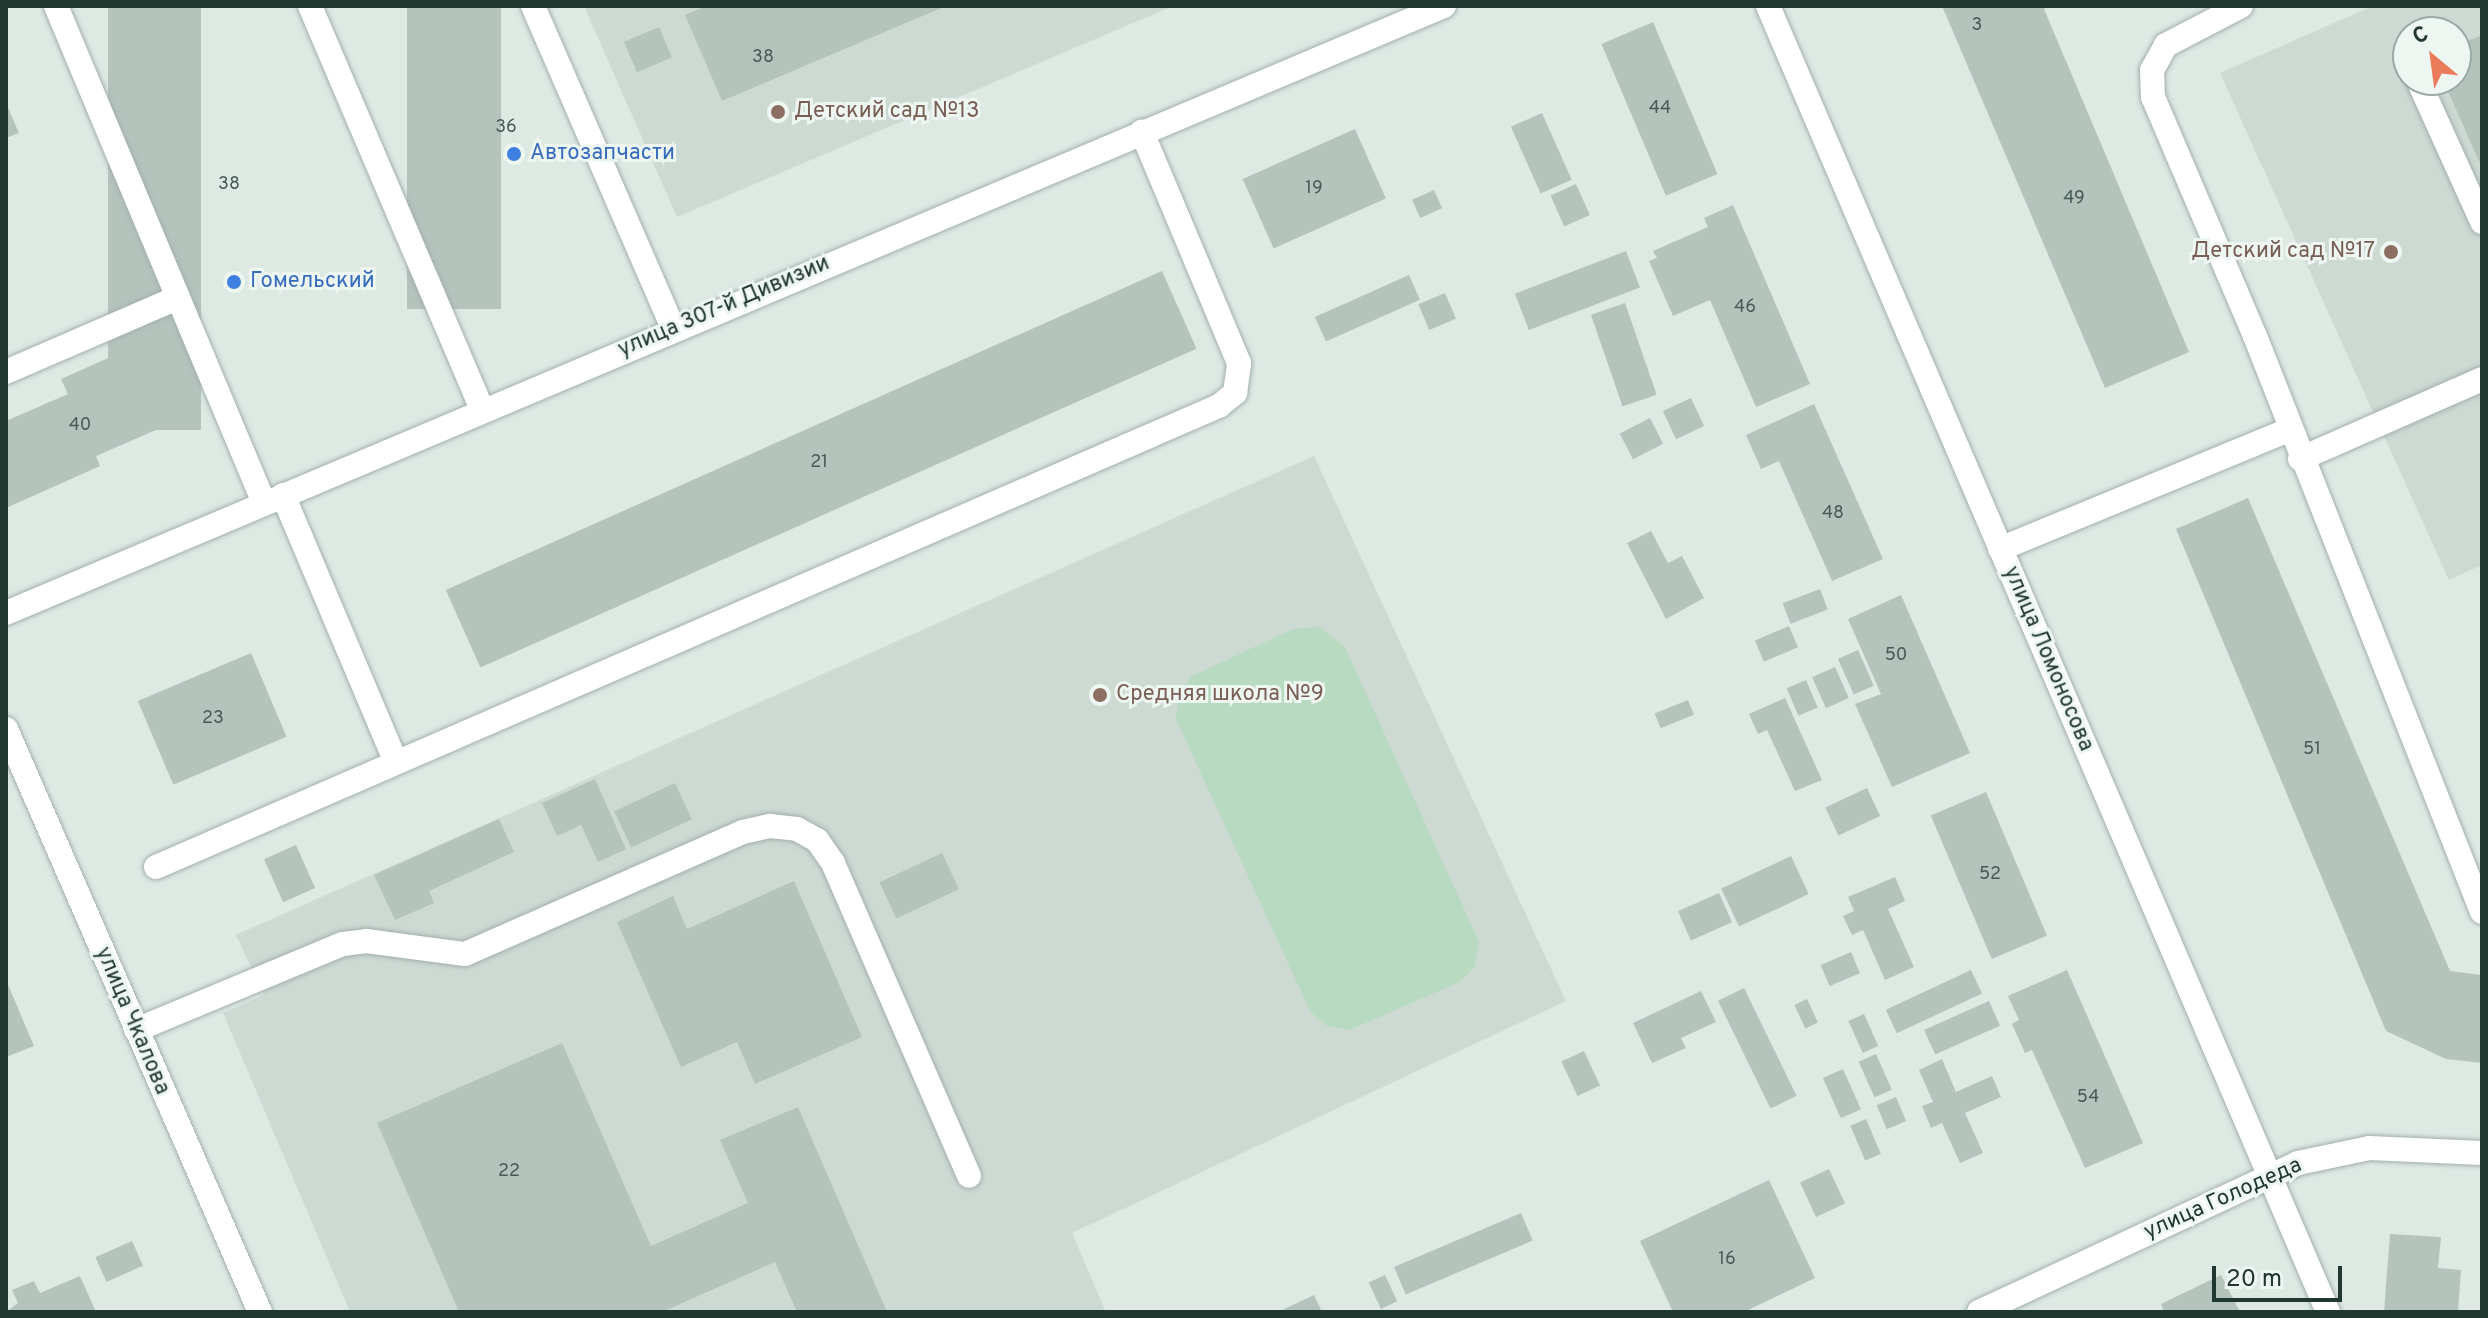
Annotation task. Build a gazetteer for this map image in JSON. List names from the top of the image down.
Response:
{
  "streets": {
    "street": [
      "улица 307-й Дивизии",
      "улица Ломоносова",
      "улица Чкалова",
      "улица Голодеда"
    ]
  },
  "crossings": [
    ["улица Ломоносова", "улица Голодеда"]
  ],
  "places": [
    "Детский сад №13",
    "Автозапчасти",
    "Детский сад №17",
    "Гомельский",
    "Средняя школа №9"
  ],
  "house_numbers": [
    "3",
    "38",
    "44",
    "36",
    "38",
    "19",
    "49",
    "46",
    "40",
    "21",
    "48",
    "50",
    "23",
    "51",
    "52",
    "54",
    "22",
    "16"
  ],
  "scale_bar": "20 m",
  "north": "top left"
}
